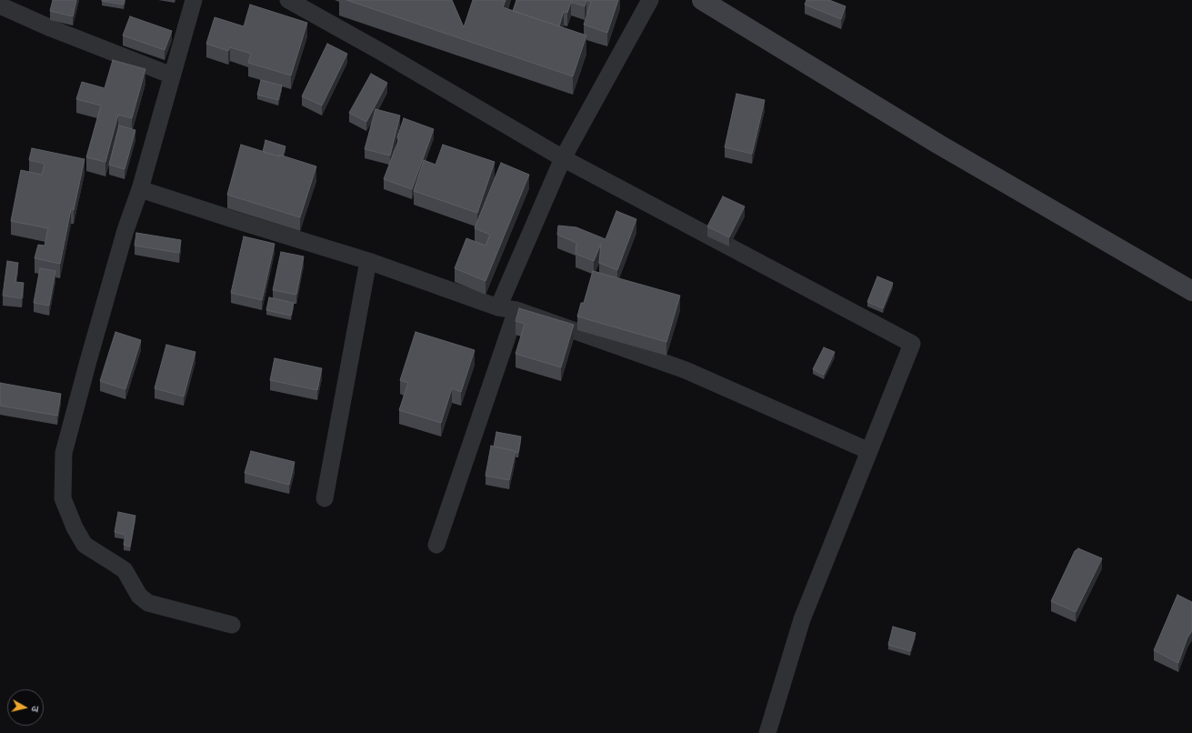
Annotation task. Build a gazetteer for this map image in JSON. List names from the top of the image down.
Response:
{
  "north": "right"
}
